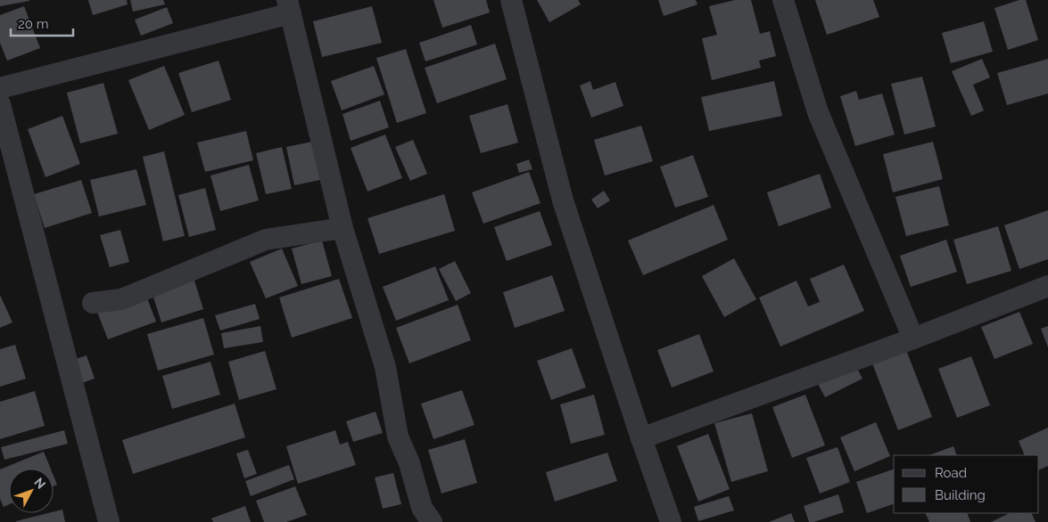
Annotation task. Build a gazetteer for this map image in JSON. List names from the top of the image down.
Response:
{
  "legend": ["Road", "Building"],
  "scale_bar": "20 m",
  "north": "top right"
}
